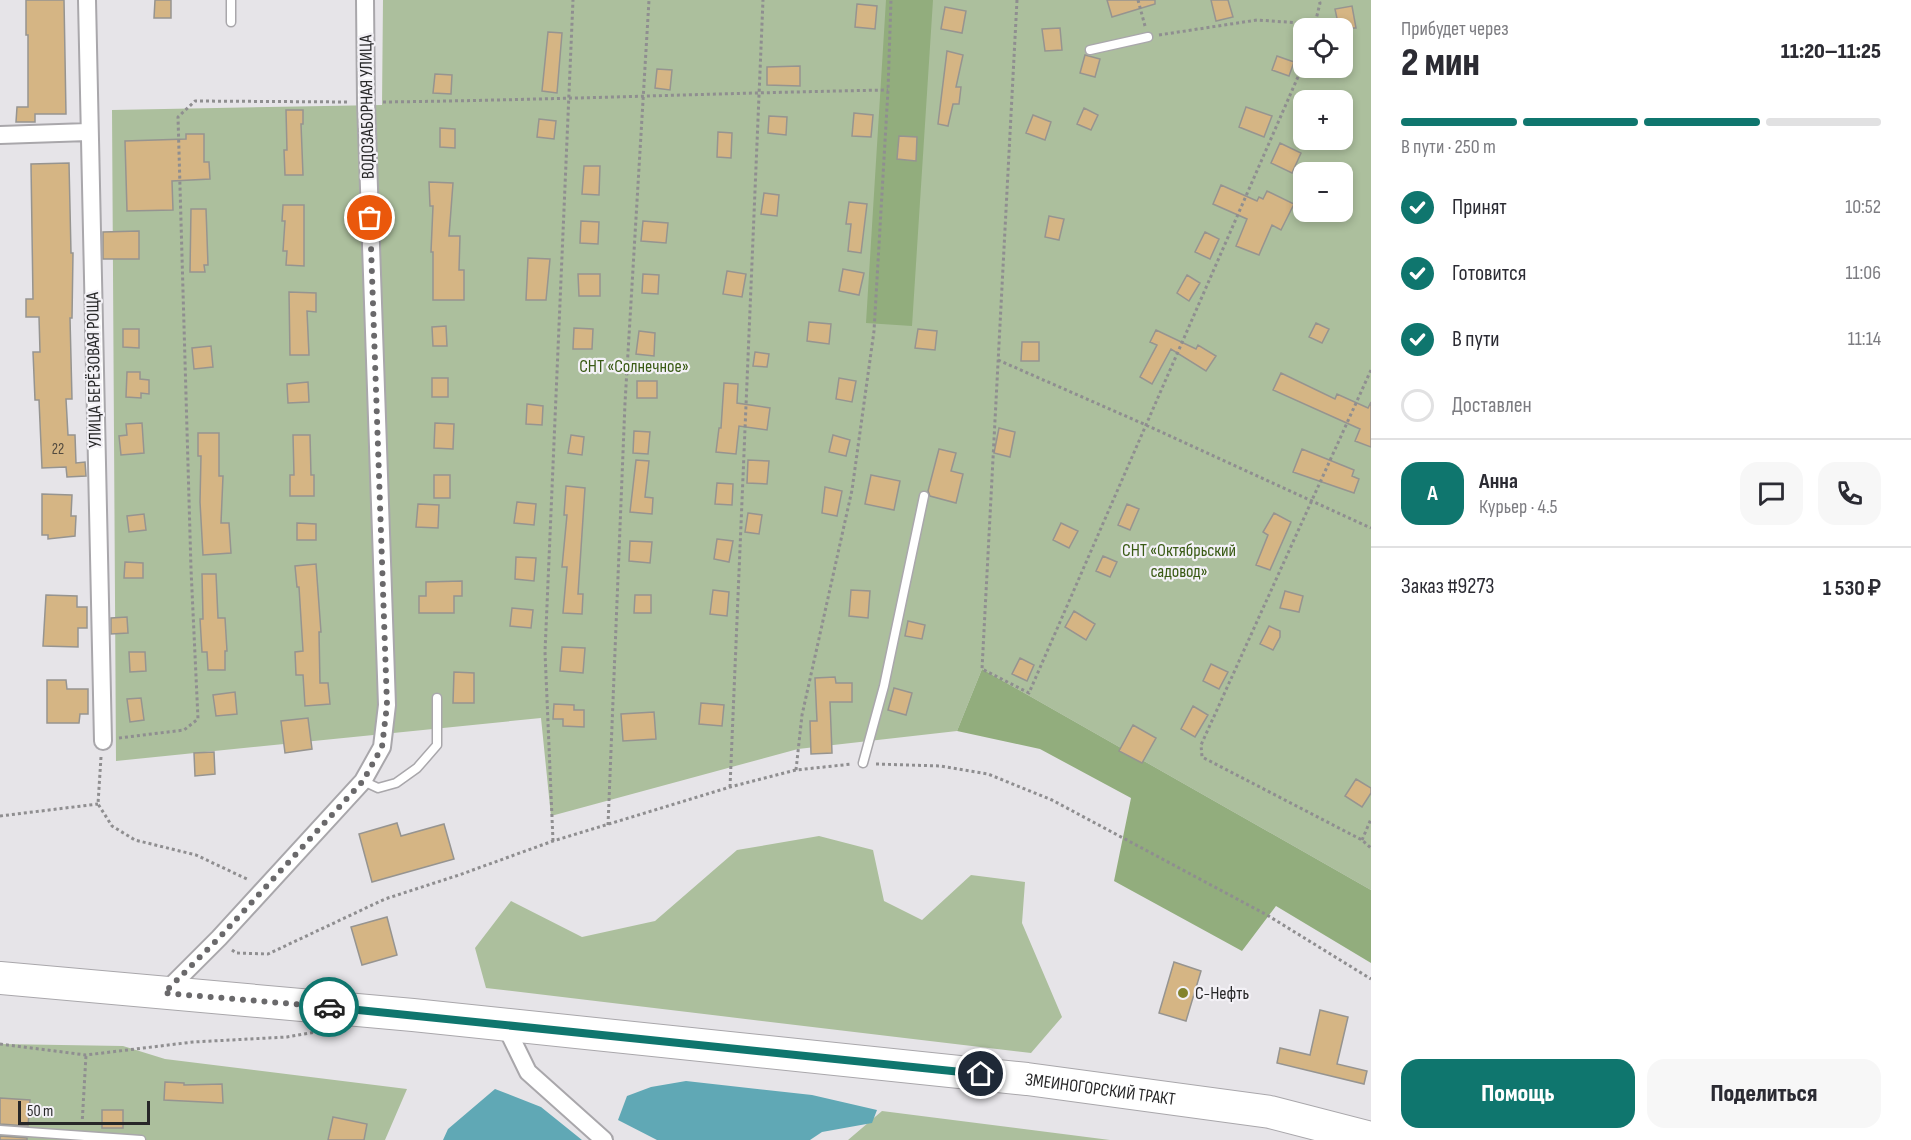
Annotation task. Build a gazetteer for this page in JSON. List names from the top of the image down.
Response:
{
  "streets": {
    "highway": ["ЗМЕИНОГОРСКИЙ ТРАКТ"],
    "street": ["ВОДОЗАБОРНАЯ УЛИЦА", "УЛИЦА БЕРЁЗОВАЯ РОЩА"]
  },
  "crossings": [
    ["ВОДОЗАБОРНАЯ УЛИЦА", "ЗМЕИНОГОРСКИЙ ТРАКТ"]
  ],
  "parks": ["СНТ «Солнечное»", "СНТ «Октябрьский садовод»"],
  "places": ["С-Нефть"],
  "house_numbers": ["22"],
  "scale_bar": "50 m",
  "page": {
    "heading": ["2 мин", "Прибудет через", "11:20–11:25"],
    "panel": [
      "Анна",
      "Курьер · 4.5",
      "Заказ #9273",
      "1 530 ₽"
    ],
    "map_buttons": ["+", "−"],
    "bar": "В пути · 250 m",
    "list": [
      ["Принят", "10:52"],
      ["Готовится", "11:06"],
      ["В пути", "11:14"],
      "Доставлен"
    ],
    "round": "А",
    "buttons": ["Помощь", "Поделиться"],
    "scale": "50 m"
  }
}
